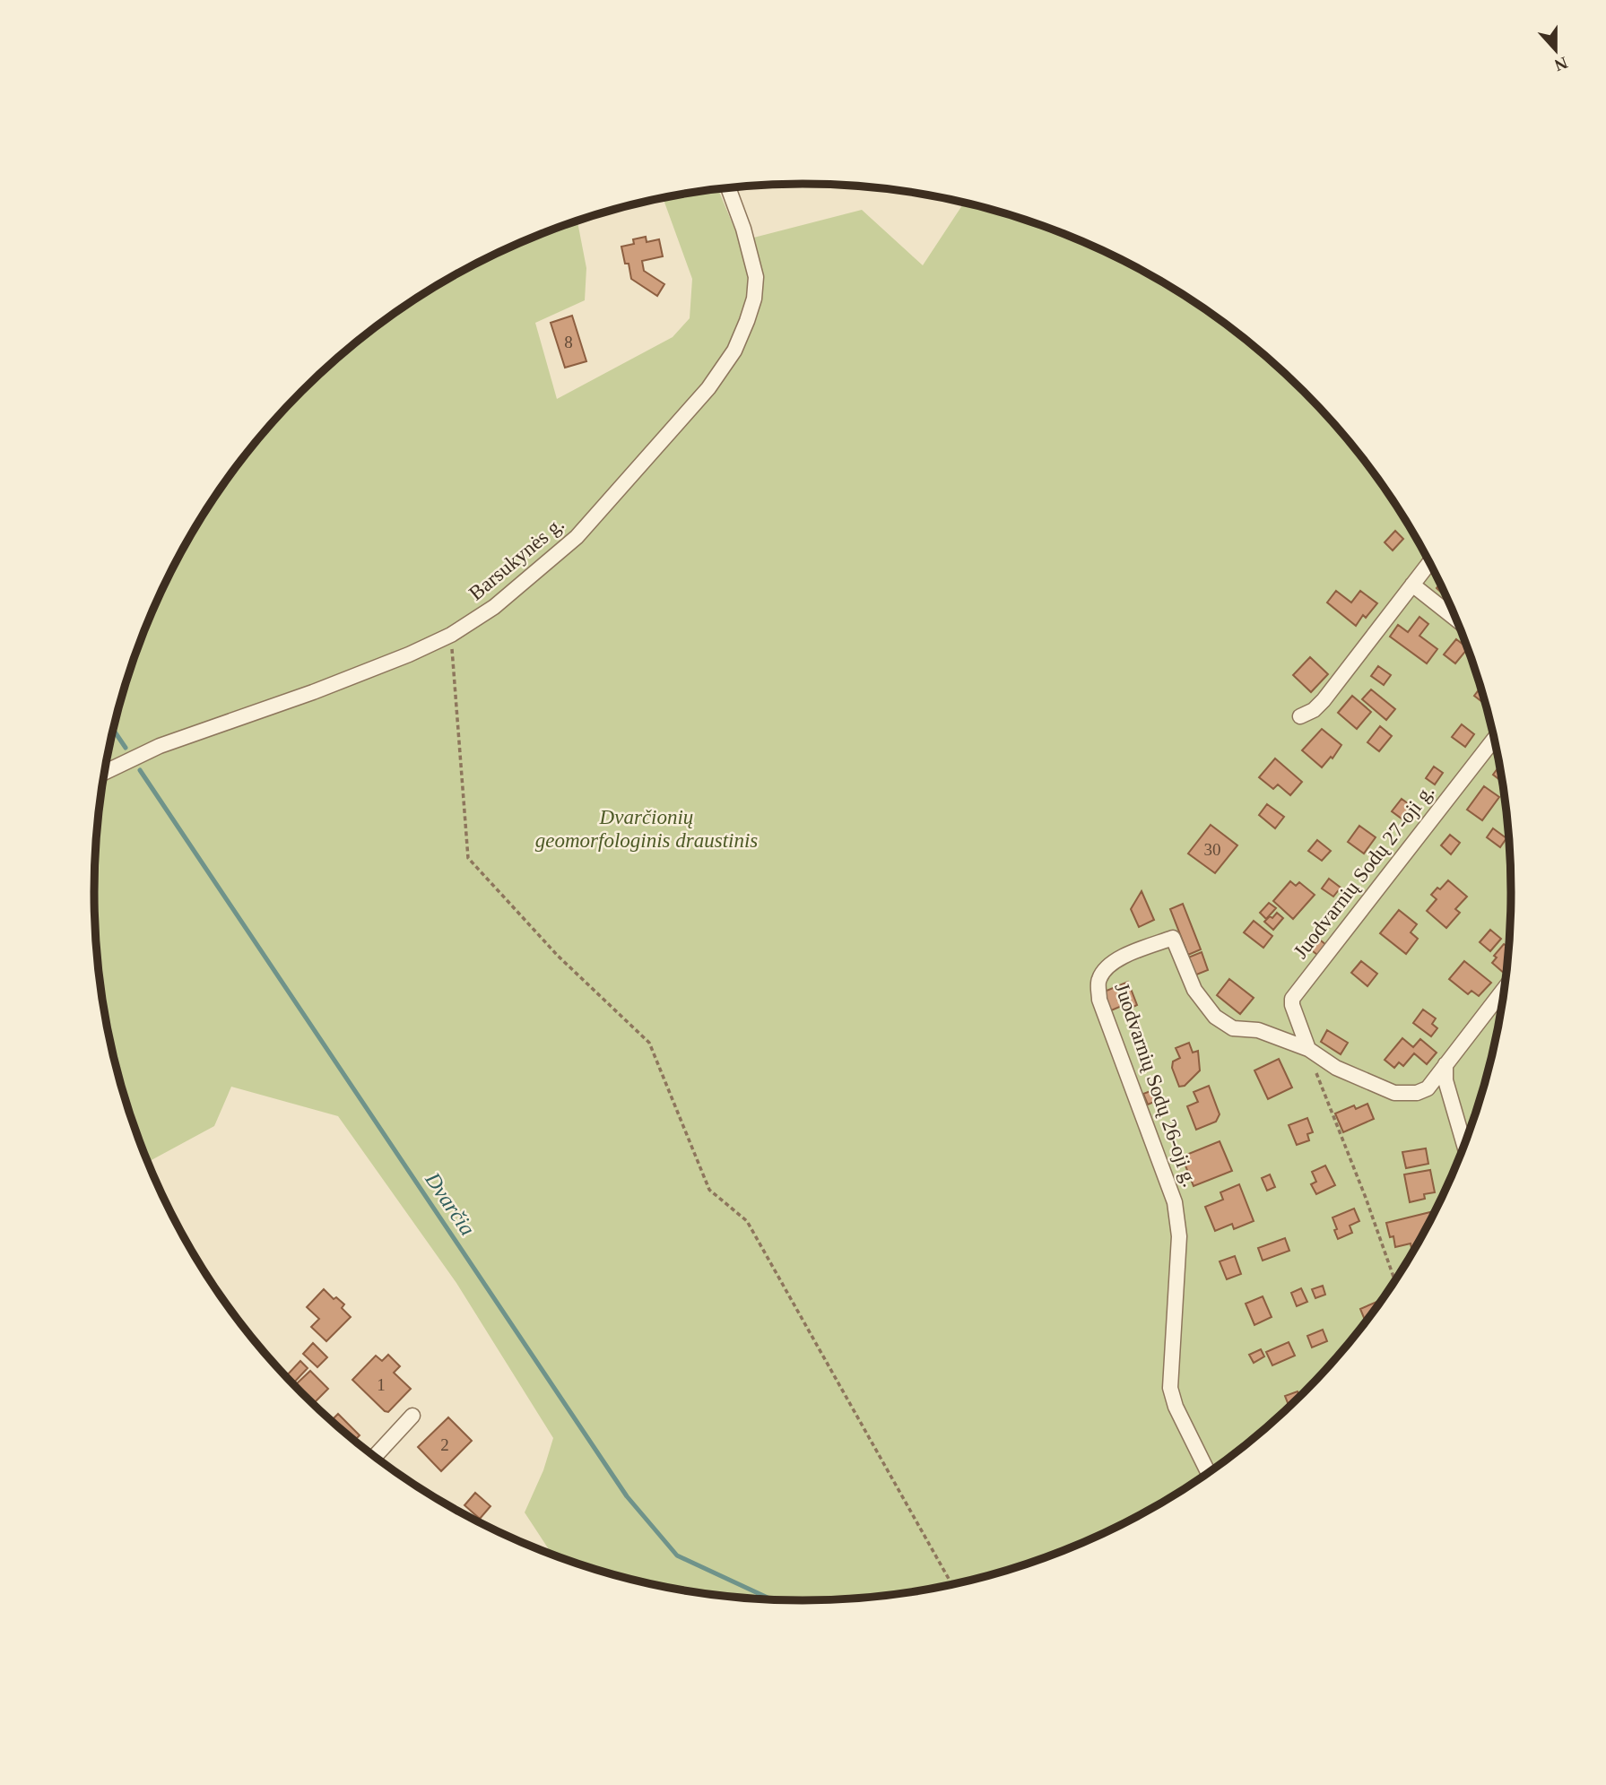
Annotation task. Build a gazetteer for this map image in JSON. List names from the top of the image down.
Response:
{
  "streets": {
    "street": ["Barsukynės g.", "Juodvarnių Sodų 27-oji g.", "Juodvarnių Sodų 26-oji g."]
  },
  "crossings": [
    ["Juodvarnių Sodų 27-oji g.", "Juodvarnių Sodų 26-oji g."]
  ],
  "water": ["Dvarčia"],
  "parks": ["Dvarčionių geomorfologinis draustinis"],
  "house_numbers": [
    "8",
    "30",
    "1",
    "2"
  ],
  "north": "bottom"
}
